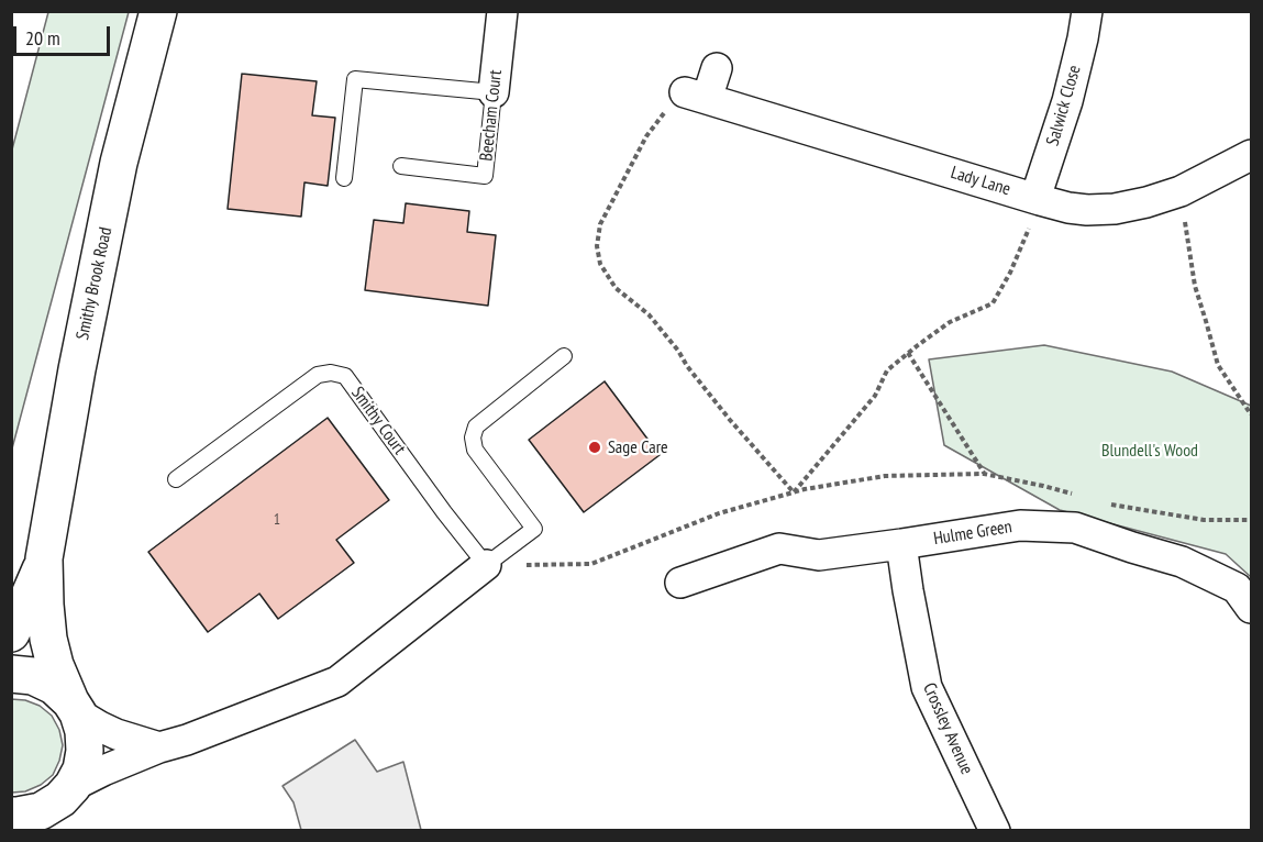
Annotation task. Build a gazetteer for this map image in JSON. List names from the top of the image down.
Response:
{
  "streets": {
    "street": [
      "Salwick Close",
      "Beecham Court",
      "Lady Lane",
      "Smithy Brook Road",
      "Hulme Green",
      "Crossley Avenue"
    ],
    "lane": ["Smithy Court"]
  },
  "crossings": [
    ["Salwick Close", "Lady Lane"],
    ["Hulme Green", "Crossley Avenue"]
  ],
  "parks": ["Blundell's Wood"],
  "places": ["Sage Care"],
  "house_numbers": ["1"],
  "scale_bar": "20 m"
}
